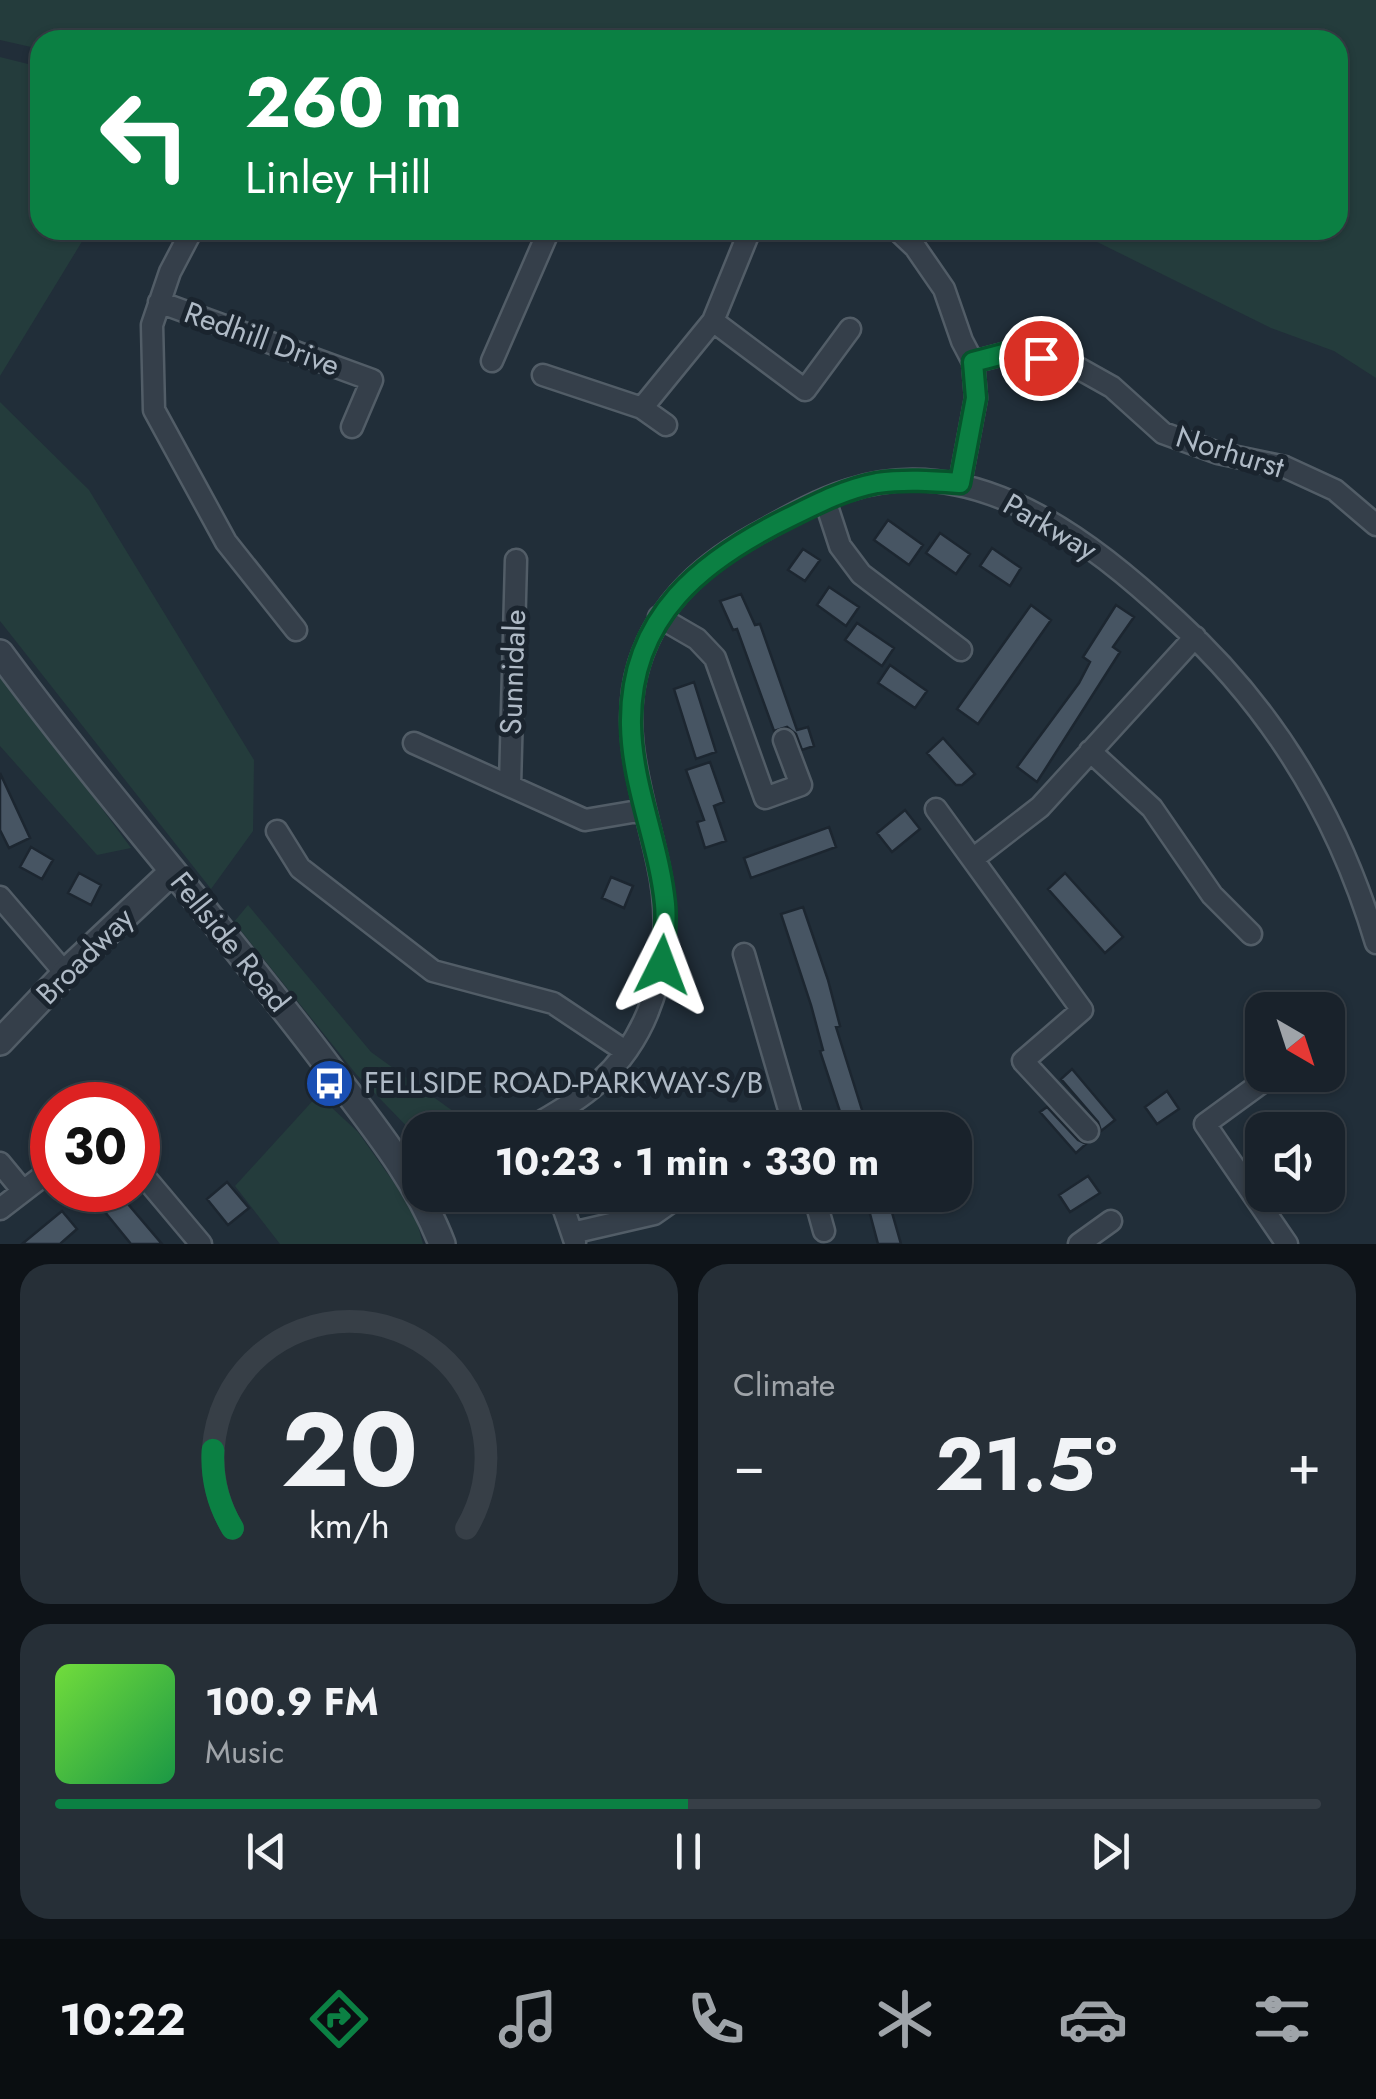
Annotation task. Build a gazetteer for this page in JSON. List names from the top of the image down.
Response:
{
  "streets": {
    "street": [
      "Redhill Drive",
      "Norhurst",
      "Parkway",
      "Sunnidale",
      "Fellside Road",
      "Broadway"
    ]
  },
  "crossings": [
    ["Parkway", "Sunnidale"],
    ["Fellside Road", "Broadway"]
  ],
  "places": {
    "bus stop": ["FELLSIDE ROAD-PARKWAY-S/B"]
  },
  "north": "bottom right",
  "page": {
    "turn": ["260 m", "Linley Hill"],
    "limit": "30",
    "trip": "10:23 · 1 min · 330 m",
    "tile": "Climate",
    "heat": ["−", "21.5°", "+"],
    "song": ["100.9 FM", "Music"],
    "tabs": "10:22",
    "gauge": ["20", "km/h"]
  }
}
